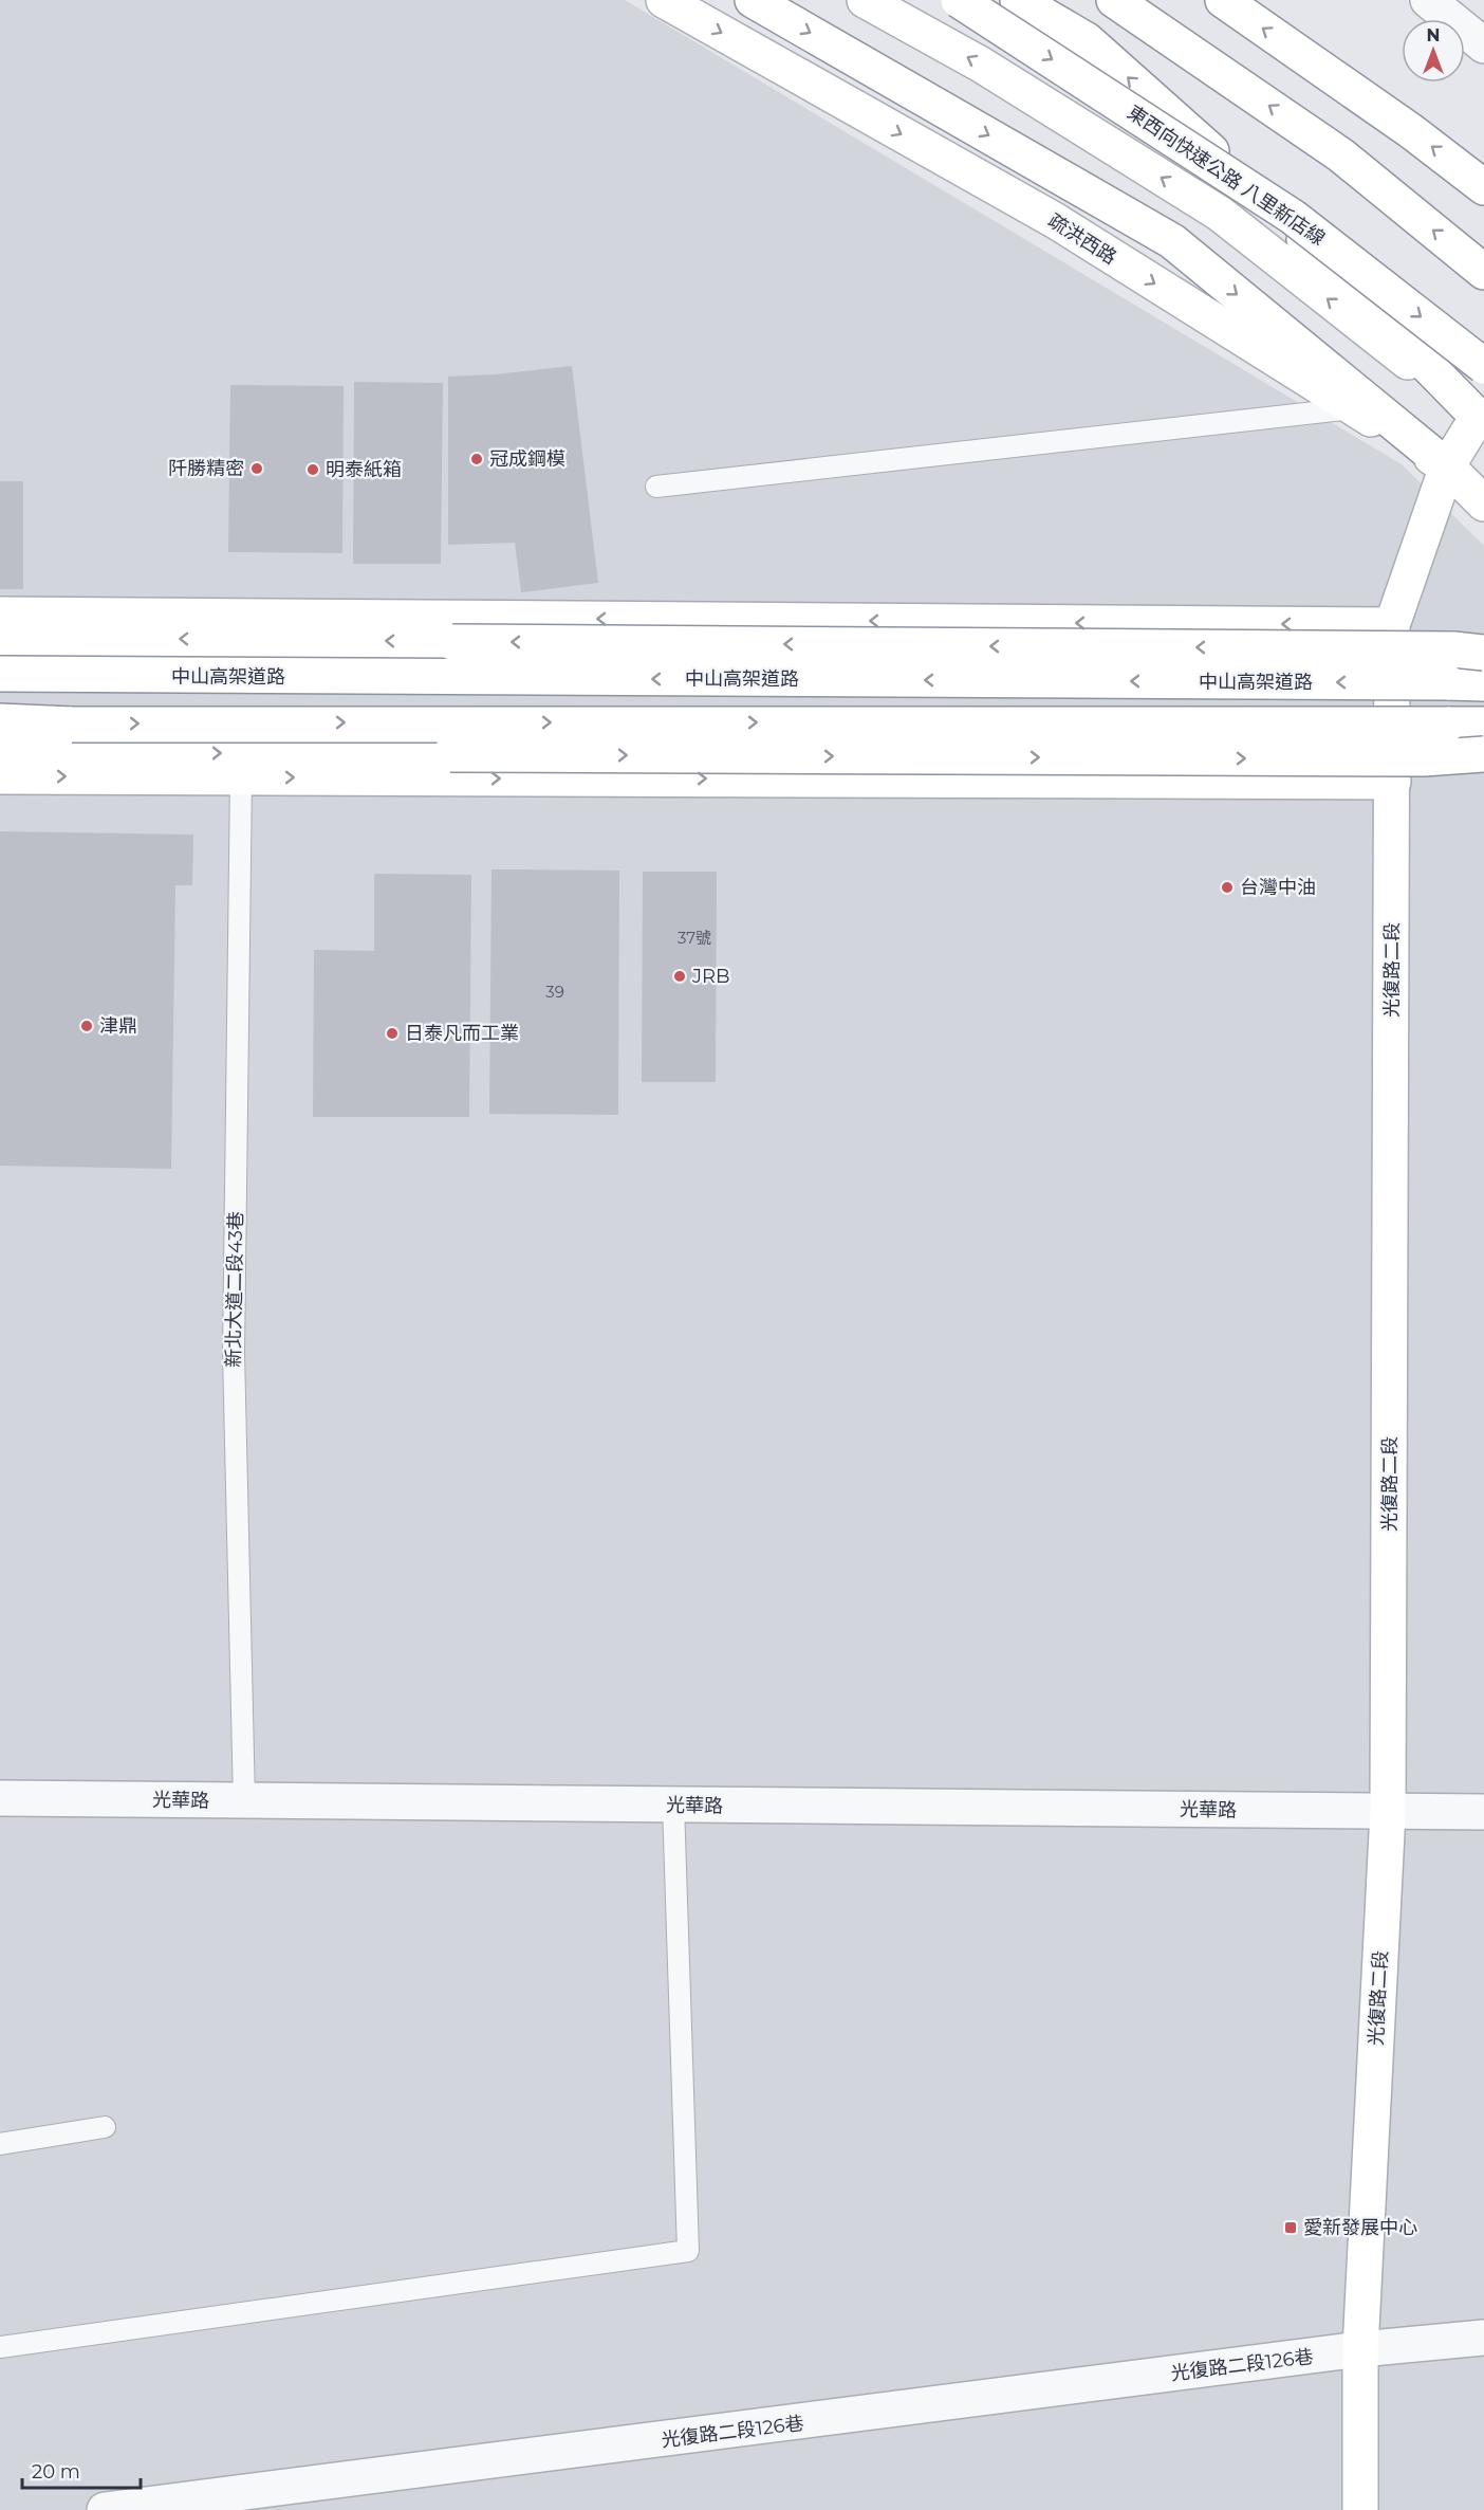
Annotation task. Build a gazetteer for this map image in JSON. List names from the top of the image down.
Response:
{
  "streets": {
    "main road": [
      "東西向快速公路 八里新店線",
      "疏洪西路",
      "中山高架道路",
      "光復路二段"
    ],
    "street": ["光華路", "光復路二段126巷"],
    "lane": ["新北大道二段43巷"]
  },
  "crossings": [
    ["疏洪西路", "光復路二段"],
    ["光復路二段", "光華路"],
    ["光復路二段", "光復路二段126巷"],
    ["新北大道二段43巷", "光華路"]
  ],
  "places": {
    "other": [
      "冠成鋼模",
      "阡勝精密",
      "明泰紙箱",
      "台灣中油",
      "JRB",
      "津鼎",
      "日泰凡而工業"
    ],
    "transit": ["愛新發展中心"]
  },
  "house_numbers": ["37號", "39"],
  "scale_bar": "20 m",
  "north": "top"
}
